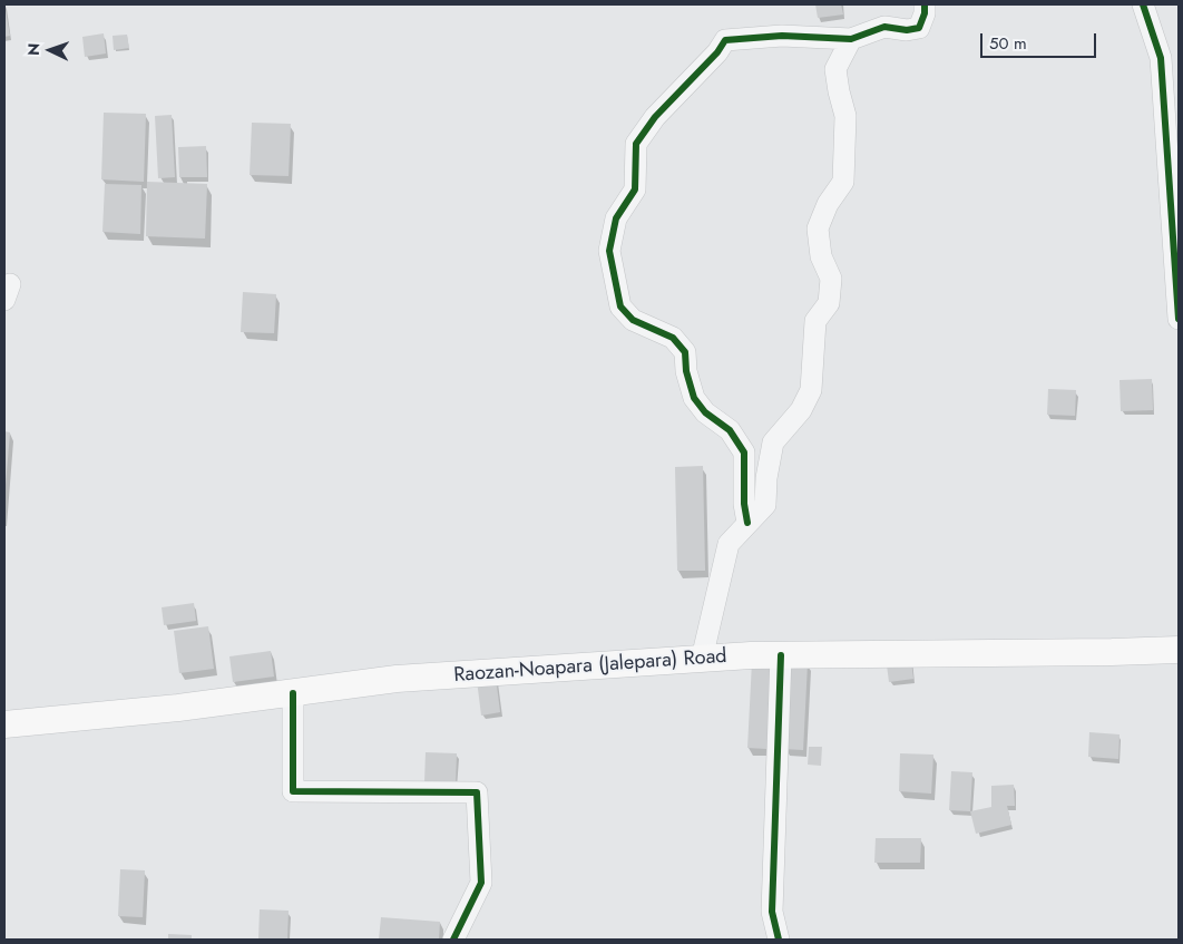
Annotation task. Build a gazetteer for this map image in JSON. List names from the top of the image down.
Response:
{
  "streets": {
    "main road": ["Raozan-Noapara (Jalepara) Road"]
  },
  "scale_bar": "50 m",
  "north": "left"
}
